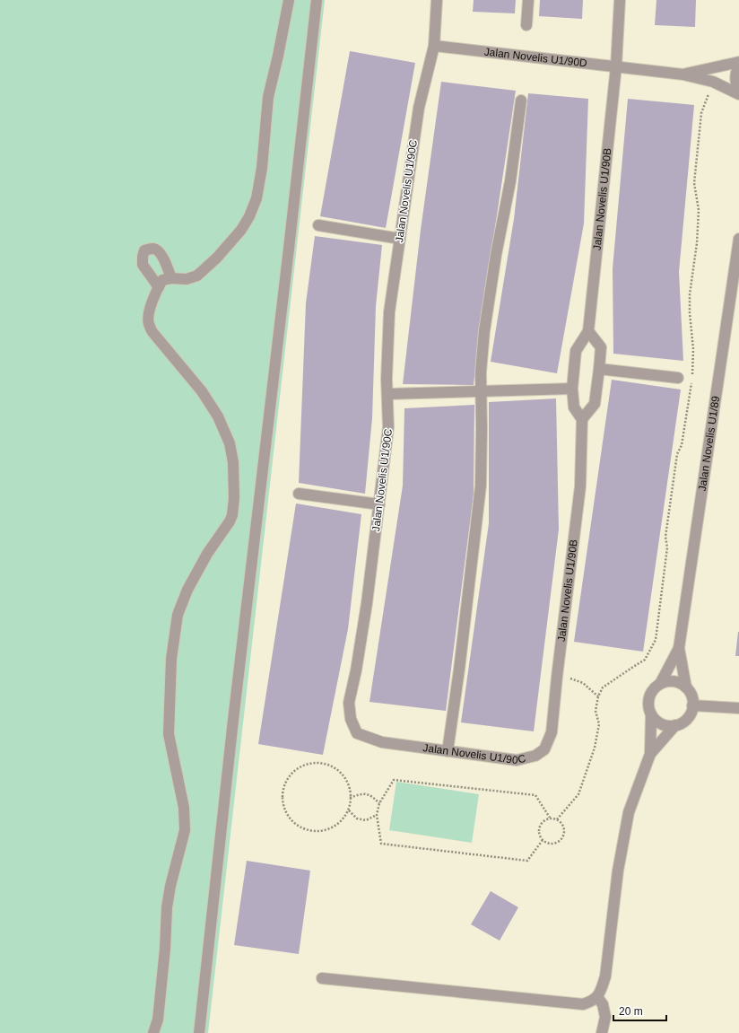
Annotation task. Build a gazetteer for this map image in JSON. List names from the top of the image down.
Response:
{
  "streets": {
    "street": [
      "Jalan Novelis U1/90D",
      "Jalan Novelis U1/90C",
      "Jalan Novelis U1/90B",
      "Jalan Novelis U1/89"
    ]
  },
  "crossings": [
    ["Jalan Novelis U1/90D", "Jalan Novelis U1/90C"],
    ["Jalan Novelis U1/90D", "Jalan Novelis U1/90B"],
    ["Jalan Novelis U1/90C", "Jalan Novelis U1/90B"]
  ],
  "scale_bar": "20 m"
}
